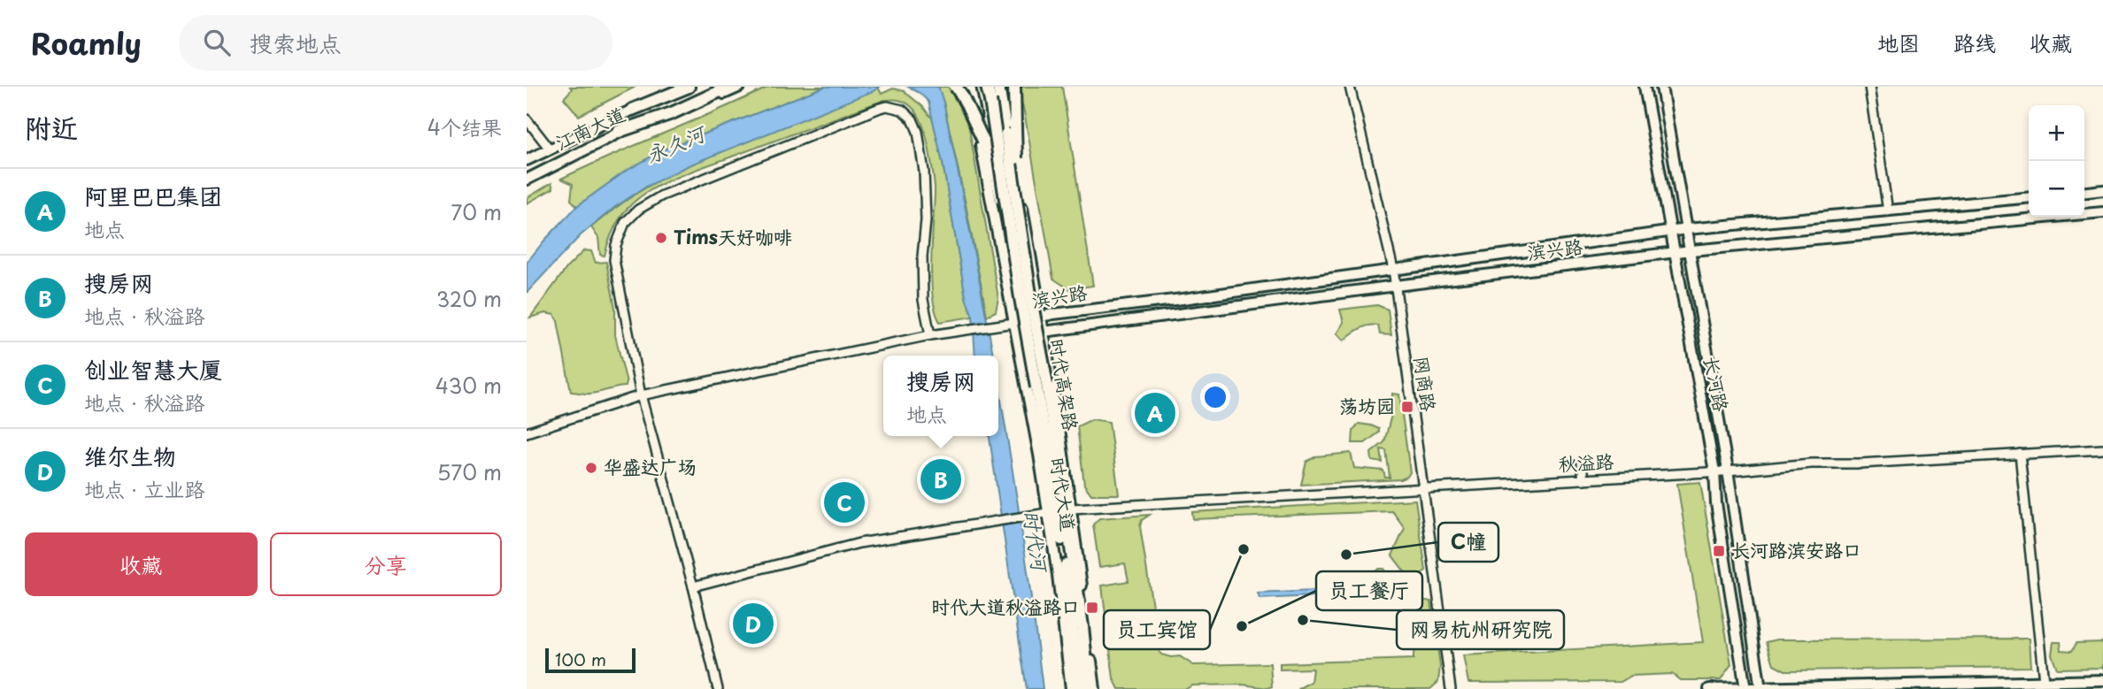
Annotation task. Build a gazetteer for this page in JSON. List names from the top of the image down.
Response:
{
  "streets": {
    "highway": ["时代高架路"],
    "main road": [
      "江南大道",
      "滨兴路",
      "长河路",
      "时代大道"
    ],
    "street": ["网商路", "秋溢路"]
  },
  "crossings": [
    ["滨兴路", "网商路"],
    ["滨兴路", "长河路"],
    ["滨兴路", "时代大道"],
    ["网商路", "秋溢路"],
    ["长河路", "秋溢路"],
    ["时代高架路", "时代大道"],
    ["秋溢路", "时代大道"]
  ],
  "water": ["永久河", "时代河"],
  "places": {
    "other": [
      "Tims天好咖啡",
      "华盛达广场",
      "员工宾馆",
      "C幢",
      "网易杭州研究院",
      "员工餐厅"
    ],
    "transit": ["荡坊园", "长河路滨安路口", "时代大道秋溢路口"]
  },
  "scale_bar": "100 m",
  "page": {
    "header": "Roamly",
    "search": "搜索地点",
    "nav": ["地图", "路线", "收藏"],
    "heading": ["附近", "4个结果"],
    "map_buttons": ["+", "−"],
    "list": [
      {
        "mark": "A",
        "name": "阿里巴巴集团",
        "note": "地点",
        "value": "70 m"
      },
      {
        "mark": "B",
        "name": "搜房网",
        "note": "地点 · 秋溢路",
        "value": "320 m"
      },
      {
        "mark": "C",
        "name": "创业智慧大厦",
        "note": "地点 · 秋溢路",
        "value": "430 m"
      },
      {
        "mark": "D",
        "name": "维尔生物",
        "note": "地点 · 立业路",
        "value": "570 m"
      }
    ],
    "popup": ["搜房网", "地点"],
    "pins": [
      "A",
      "B",
      "C",
      "D"
    ],
    "buttons": ["收藏", "分享"],
    "scale": "100 m"
  }
}
